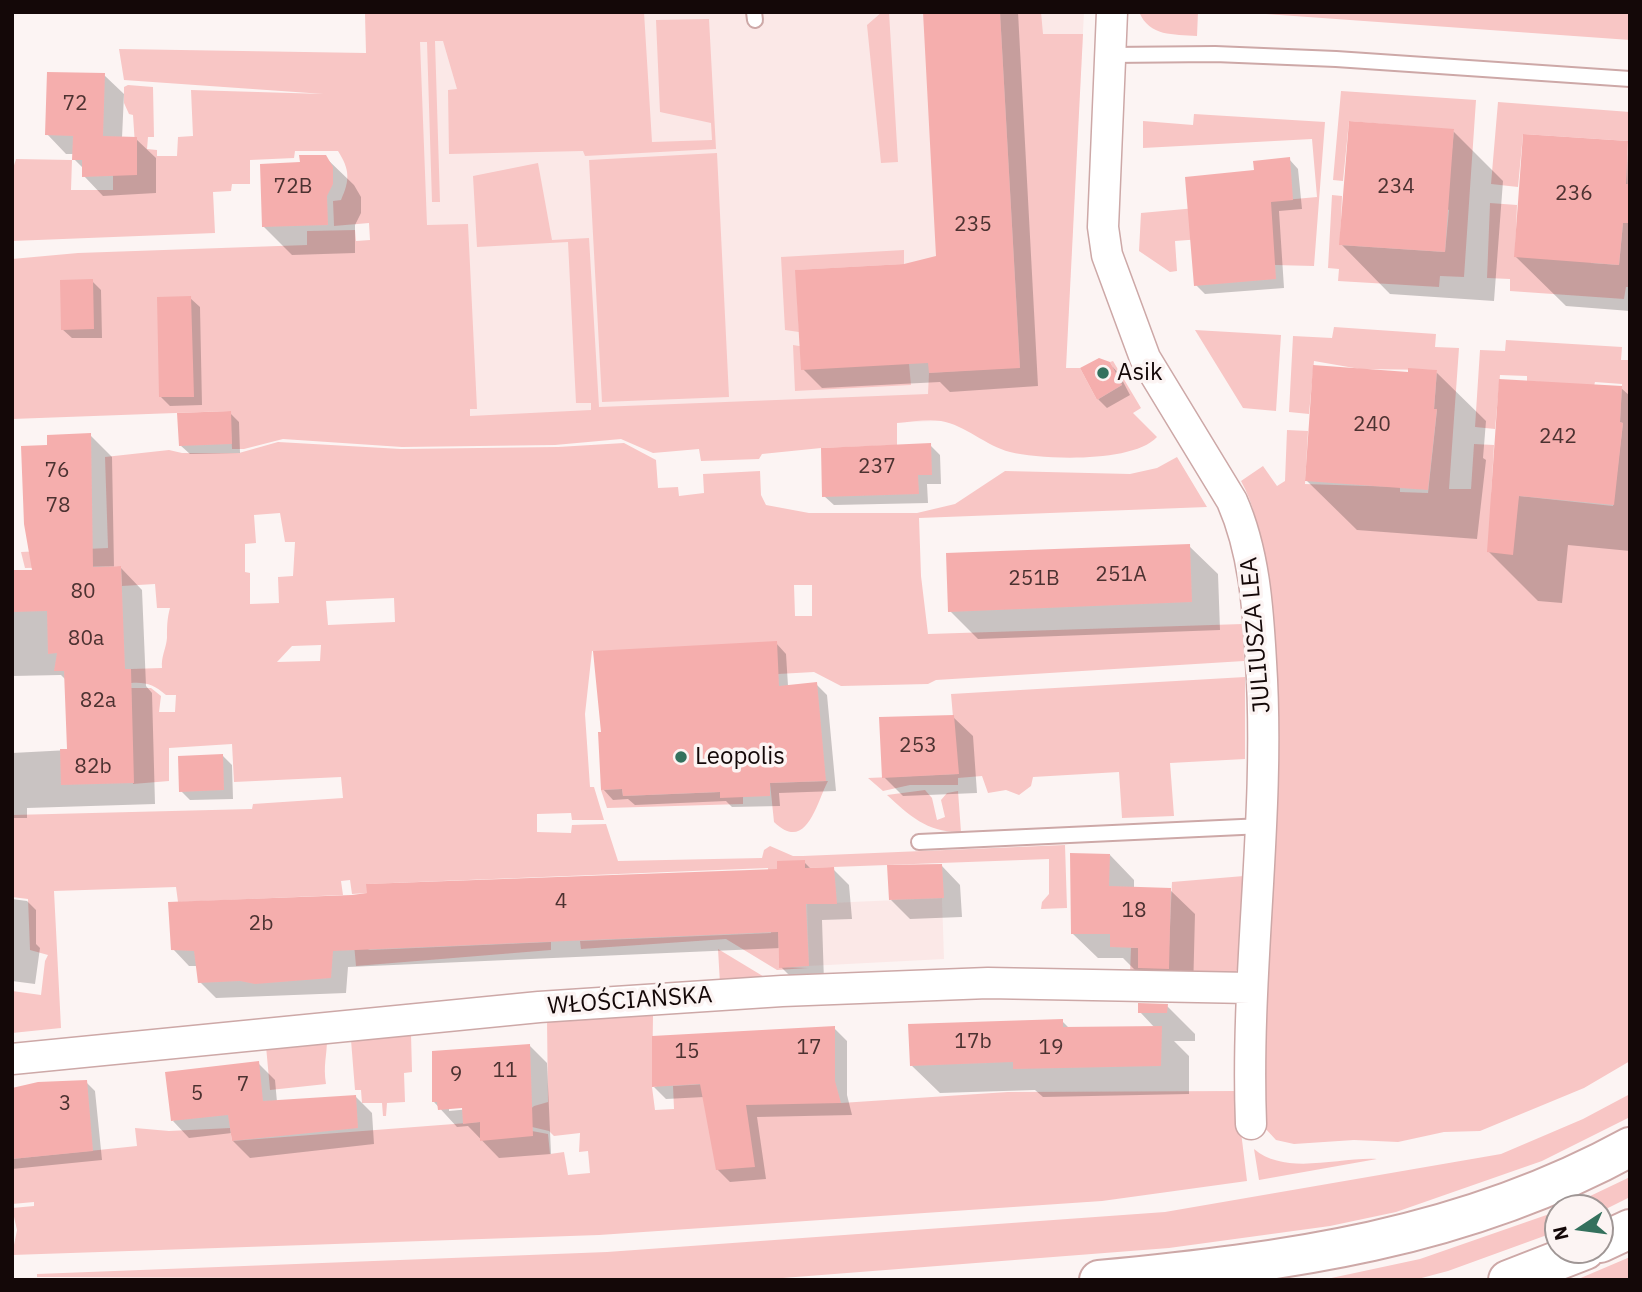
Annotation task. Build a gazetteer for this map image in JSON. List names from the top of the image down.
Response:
{
  "streets": {
    "street": ["JULIUSZA LEA", "WŁOŚCIAŃSKA"]
  },
  "crossings": [
    ["JULIUSZA LEA", "WŁOŚCIAŃSKA"]
  ],
  "places": ["Asik", "Leopolis"],
  "house_numbers": [
    "72",
    "72B",
    "234",
    "236",
    "235",
    "240",
    "242",
    "237",
    "76",
    "78",
    "251A",
    "251B",
    "80",
    "80a",
    "82a",
    "253",
    "82b",
    "4",
    "18",
    "2b",
    "17b",
    "17",
    "19",
    "15",
    "11",
    "9",
    "7",
    "5",
    "3"
  ],
  "north": "left"
}
